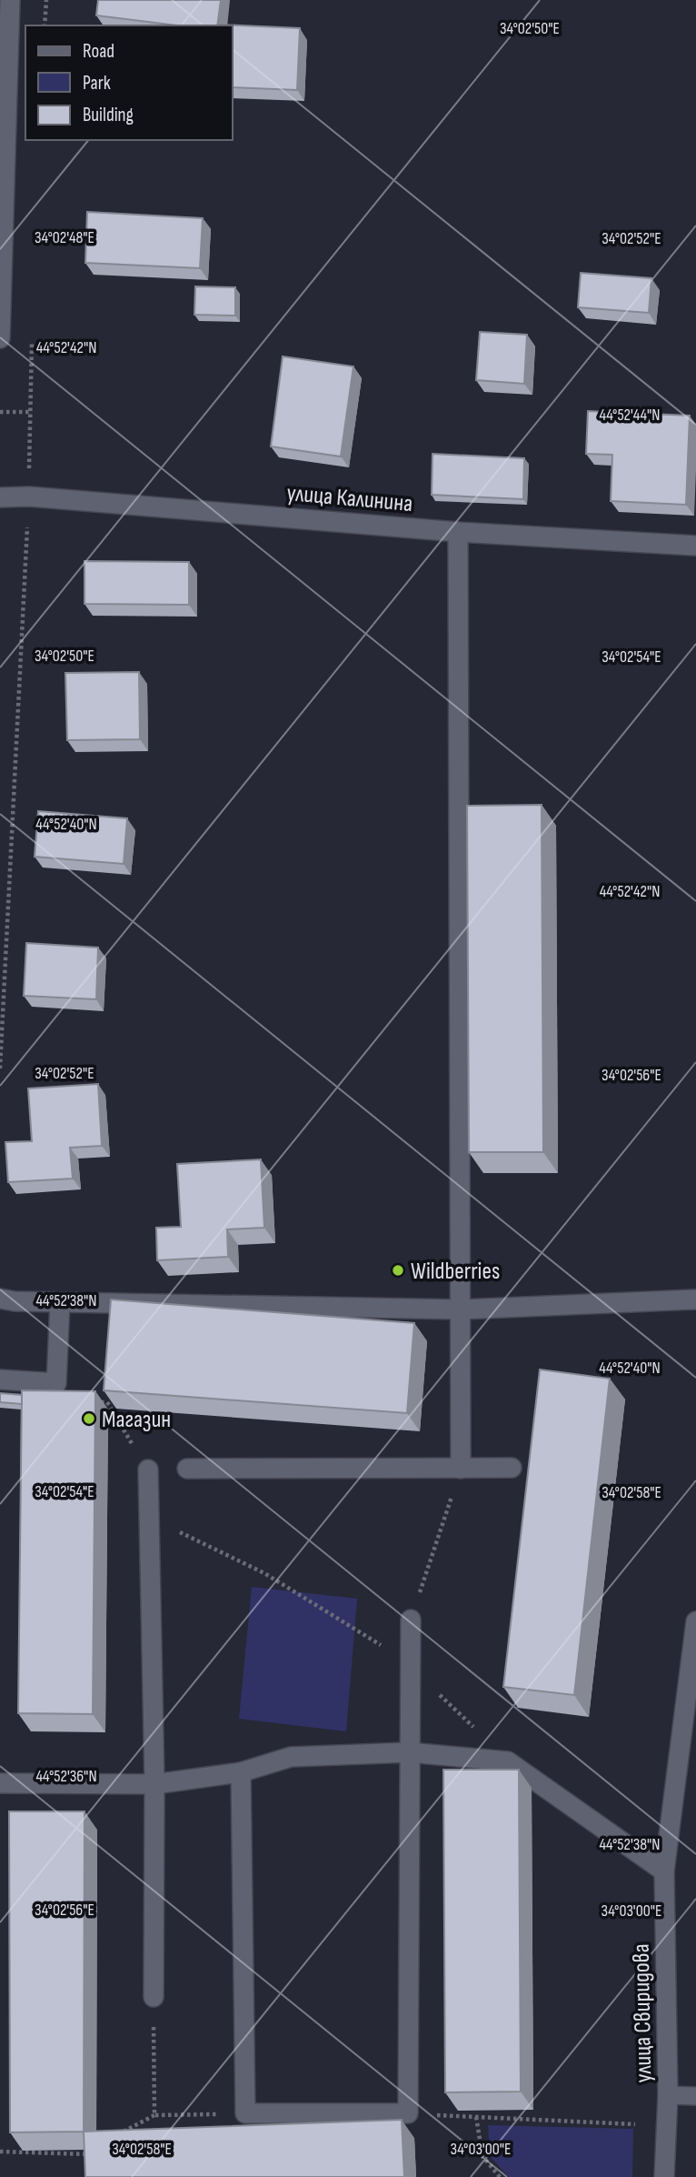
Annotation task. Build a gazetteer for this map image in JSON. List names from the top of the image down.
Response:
{
  "streets": {
    "street": ["улица Калинина", "улица Свиридова"]
  },
  "places": ["Wildberries", "Магазин"],
  "legend": ["Road", "Park", "Building"],
  "coordinates": [
    "34°02'50\"E",
    "34°02'48\"E",
    "34°02'52\"E",
    "44°52'42\"N",
    "44°52'44\"N",
    "34°02'54\"E",
    "44°52'40\"N",
    "34°02'56\"E",
    "44°52'38\"N",
    "34°02'58\"E",
    "44°52'36\"N",
    "34°03'00\"E"
  ]
}
